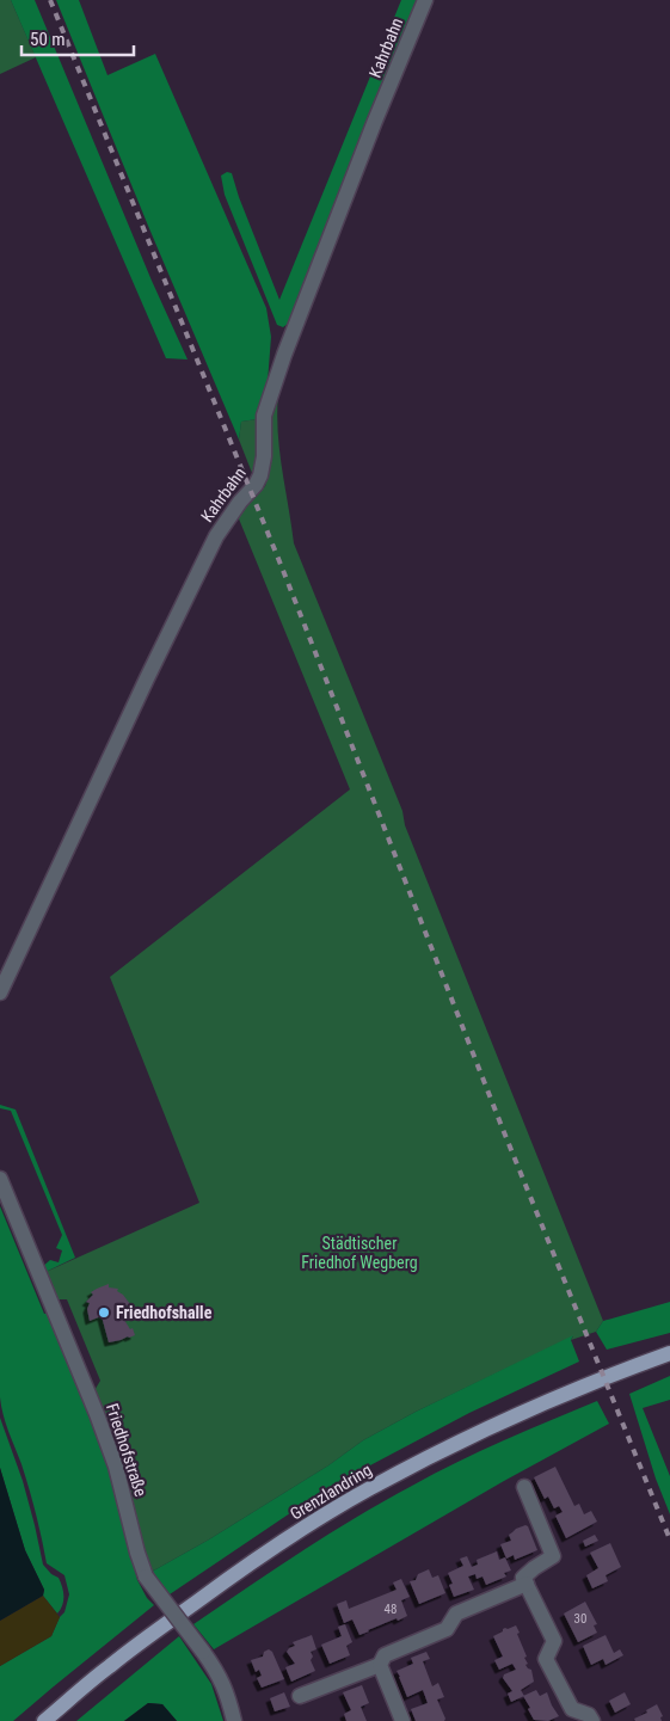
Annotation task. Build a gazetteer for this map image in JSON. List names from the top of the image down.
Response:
{
  "streets": {
    "main road": ["Grenzlandring"],
    "street": ["Kahrbahn", "Friedhofstraße"]
  },
  "parks": ["Städtischer Friedhof Wegberg"],
  "places": ["Friedhofshalle"],
  "house_numbers": ["48", "30"],
  "scale_bar": "50 m"
}
